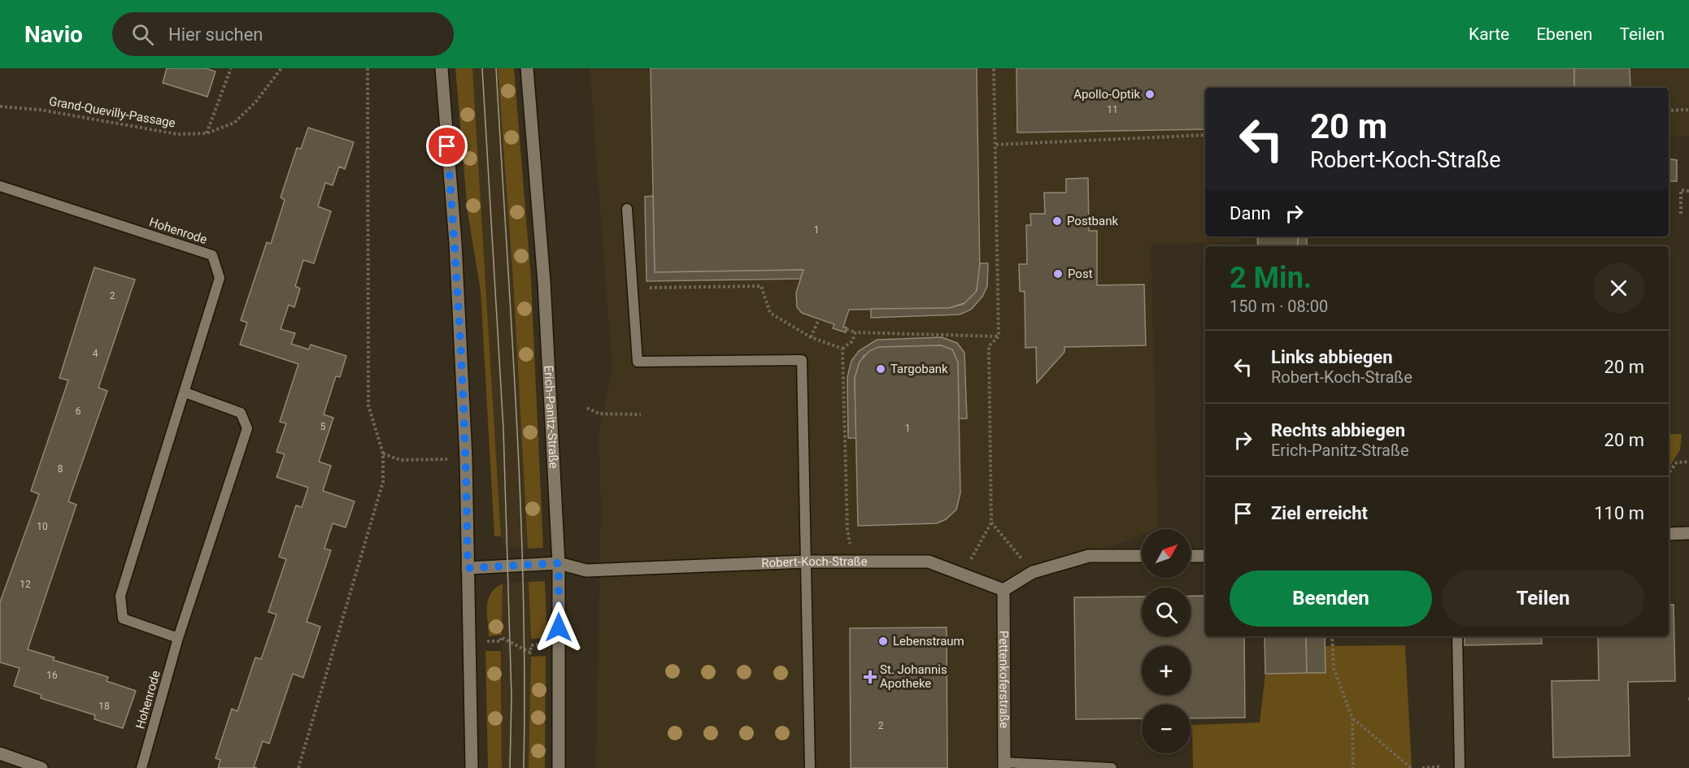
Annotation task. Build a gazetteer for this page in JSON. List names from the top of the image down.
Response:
{
  "streets": {
    "main road": ["Erich-Panitz-Straße", "Robert-Koch-Straße", "Pettenkoferstraße"],
    "lane": ["Hohenrode"],
    "path": ["Grand-Quevilly-Passage"]
  },
  "crossings": [
    ["Erich-Panitz-Straße", "Robert-Koch-Straße"],
    ["Robert-Koch-Straße", "Pettenkoferstraße"]
  ],
  "places": {
    "other": [
      "Apollo-Optik",
      "Postbank",
      "Post",
      "Targobank",
      "Lebenstraum"
    ],
    "health": ["St. Johannis Apotheke"]
  },
  "house_numbers": [
    "11",
    "1",
    "2",
    "4",
    "6",
    "5",
    "1",
    "8",
    "10",
    "12",
    "16",
    "18",
    "2"
  ],
  "north": "top right",
  "page": {
    "header": "Navio",
    "search": "Hier suchen",
    "nav": ["Karte", "Ebenen", "Teilen"],
    "turn": ["20 m", "Robert-Koch-Straße"],
    "then": "Dann",
    "heading": ["2 Min.", "150 m · 08:00"],
    "list": [
      {
        "name": "Links abbiegen",
        "note": "Robert-Koch-Straße",
        "value": "20 m"
      },
      {
        "name": "Rechts abbiegen",
        "note": "Erich-Panitz-Straße",
        "value": "20 m"
      },
      {
        "name": "Ziel erreicht",
        "value": "110 m"
      }
    ],
    "map_buttons": ["+", "−"],
    "buttons": ["Beenden", "Teilen"]
  }
}
